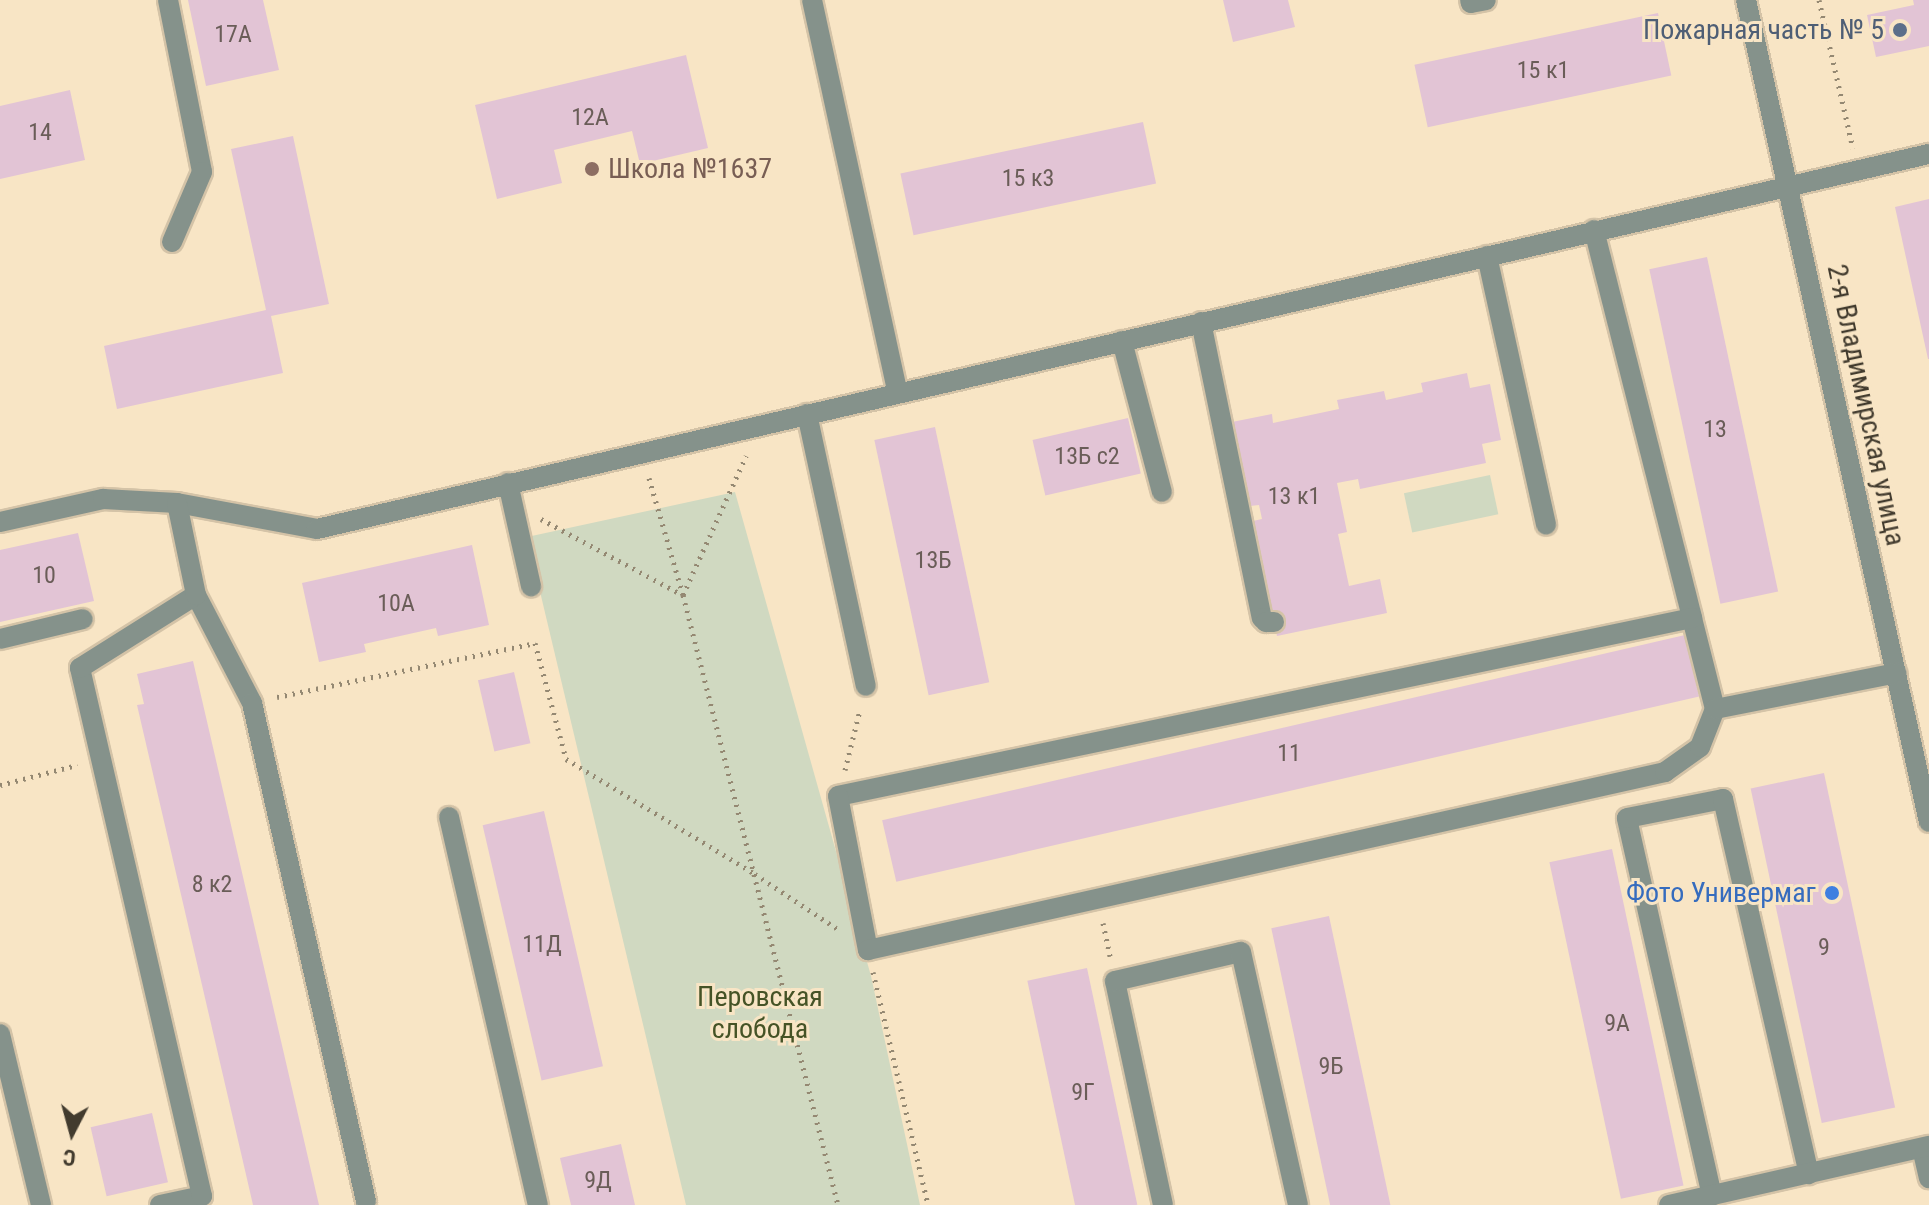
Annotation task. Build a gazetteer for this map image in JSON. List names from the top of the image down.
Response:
{
  "streets": {
    "street": ["2-я Владимирская улица"]
  },
  "parks": ["Перовская слобода"],
  "places": ["Пожарная часть № 5", "Школа №1637", "Фото Универмаг"],
  "house_numbers": [
    "17А",
    "15 к1",
    "12А",
    "14",
    "15 к3",
    "13",
    "13Б с2",
    "13 к1",
    "13Б",
    "10",
    "10А",
    "11",
    "8 к2",
    "11Д",
    "9",
    "9А",
    "9Б",
    "9Г",
    "9Д"
  ],
  "north": "bottom"
}
